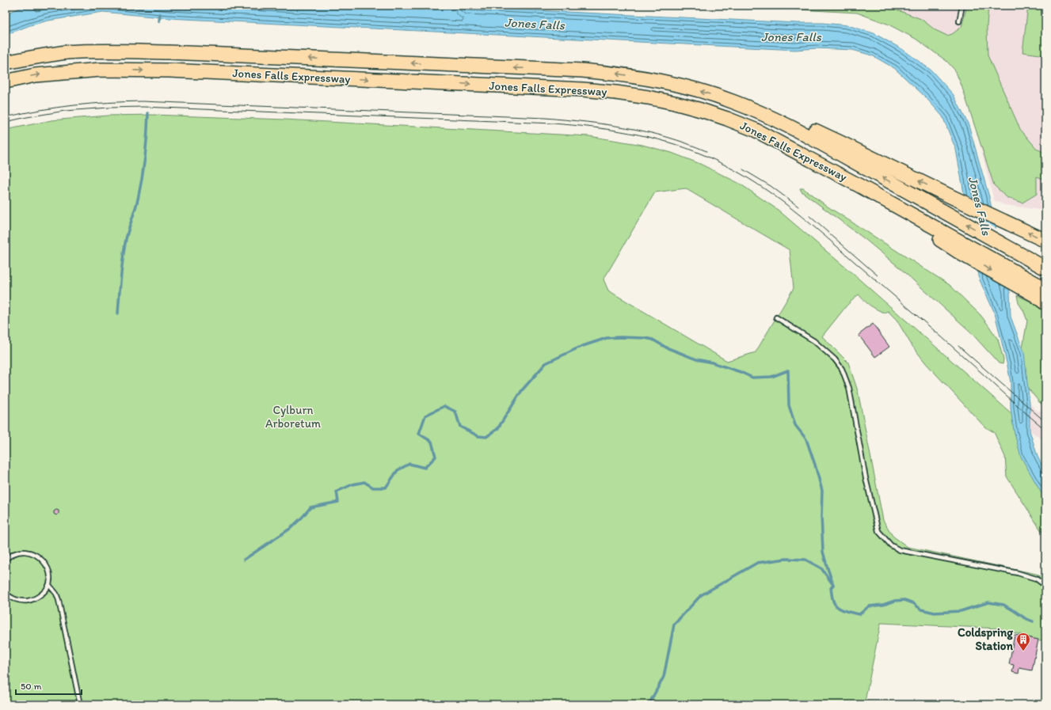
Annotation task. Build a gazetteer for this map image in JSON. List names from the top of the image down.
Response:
{
  "streets": {
    "highway": ["Jones Falls Expressway"]
  },
  "water": ["Jones Falls"],
  "parks": ["Cylburn Arboretum"],
  "places": {
    "building": ["Coldspring Station"]
  },
  "scale_bar": "50 m"
}
